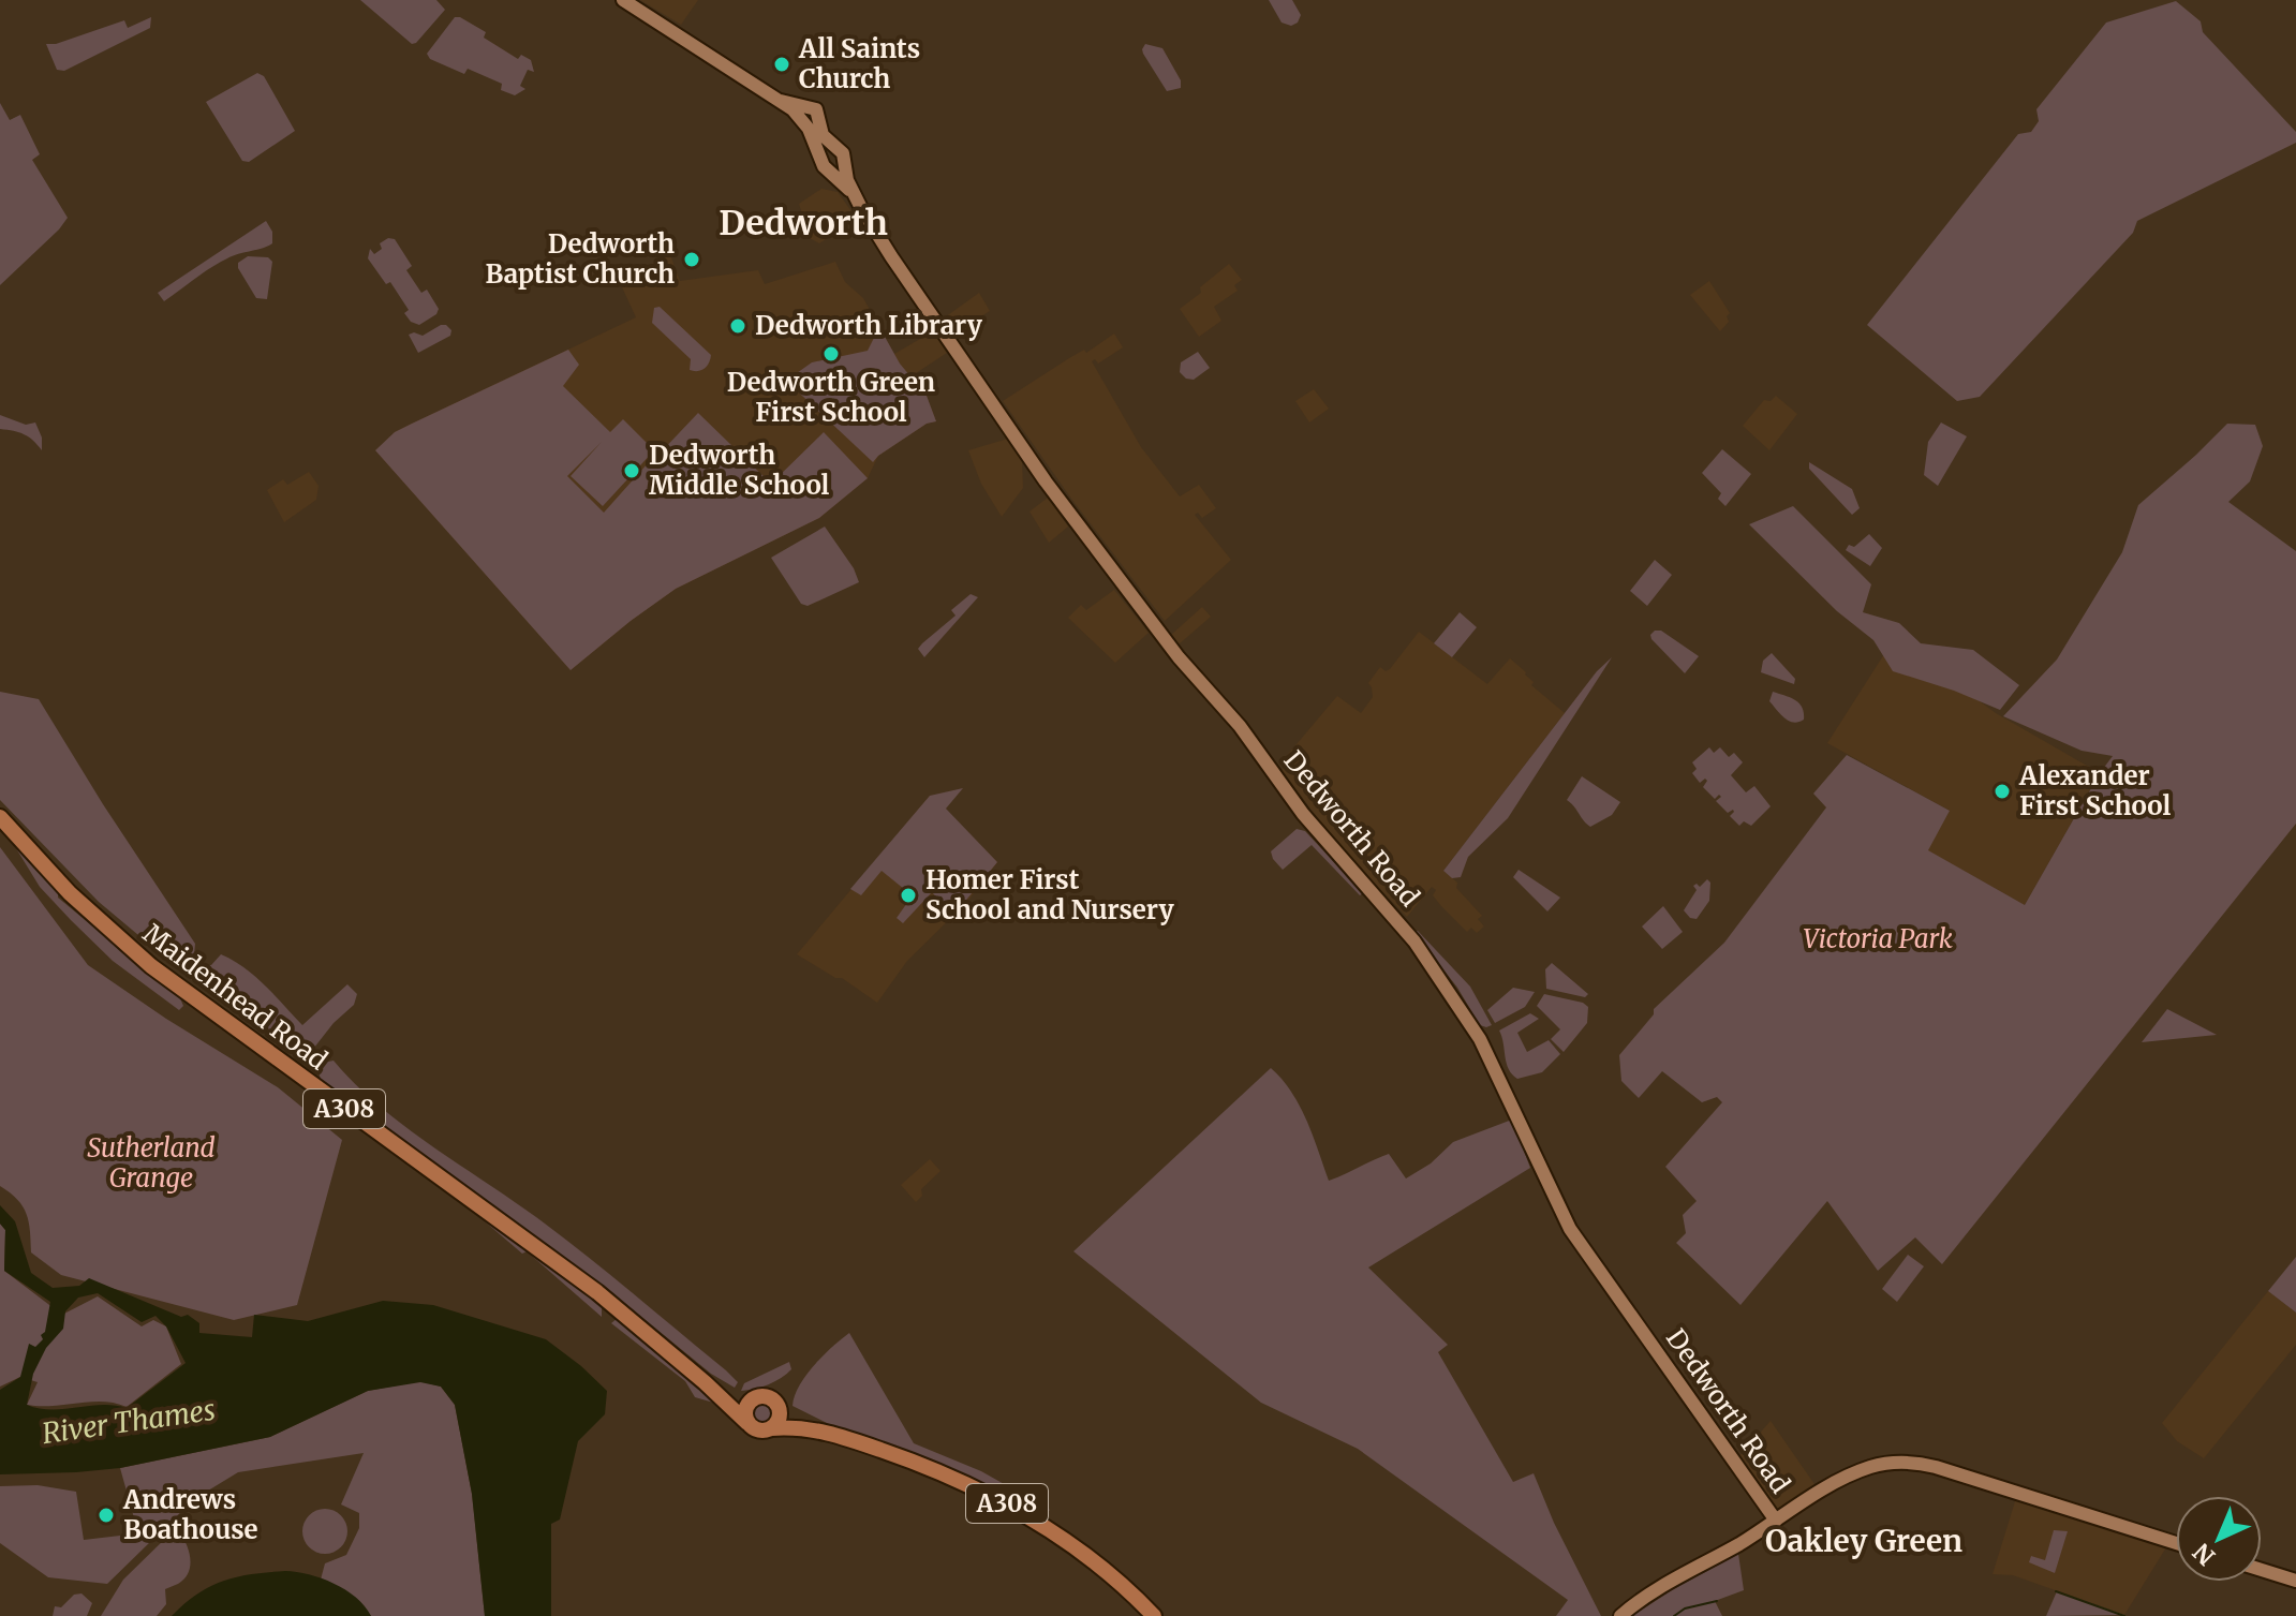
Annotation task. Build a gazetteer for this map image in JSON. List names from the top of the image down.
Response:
{
  "streets": {
    "main road": ["Dedworth Road", "Maidenhead Road", "A308"]
  },
  "crossings": [
    ["Maidenhead Road", "A308"]
  ],
  "districts": ["Dedworth", "Oakley Green"],
  "water": ["River Thames"],
  "parks": ["Victoria Park", "Sutherland Grange"],
  "places": [
    "All Saints Church",
    "Dedworth Baptist Church",
    "Dedworth Library",
    "Dedworth Green First School",
    "Dedworth Middle School",
    "Alexander First School",
    "Homer First School and Nursery",
    "Andrews Boathouse"
  ],
  "north": "bottom left"
}
